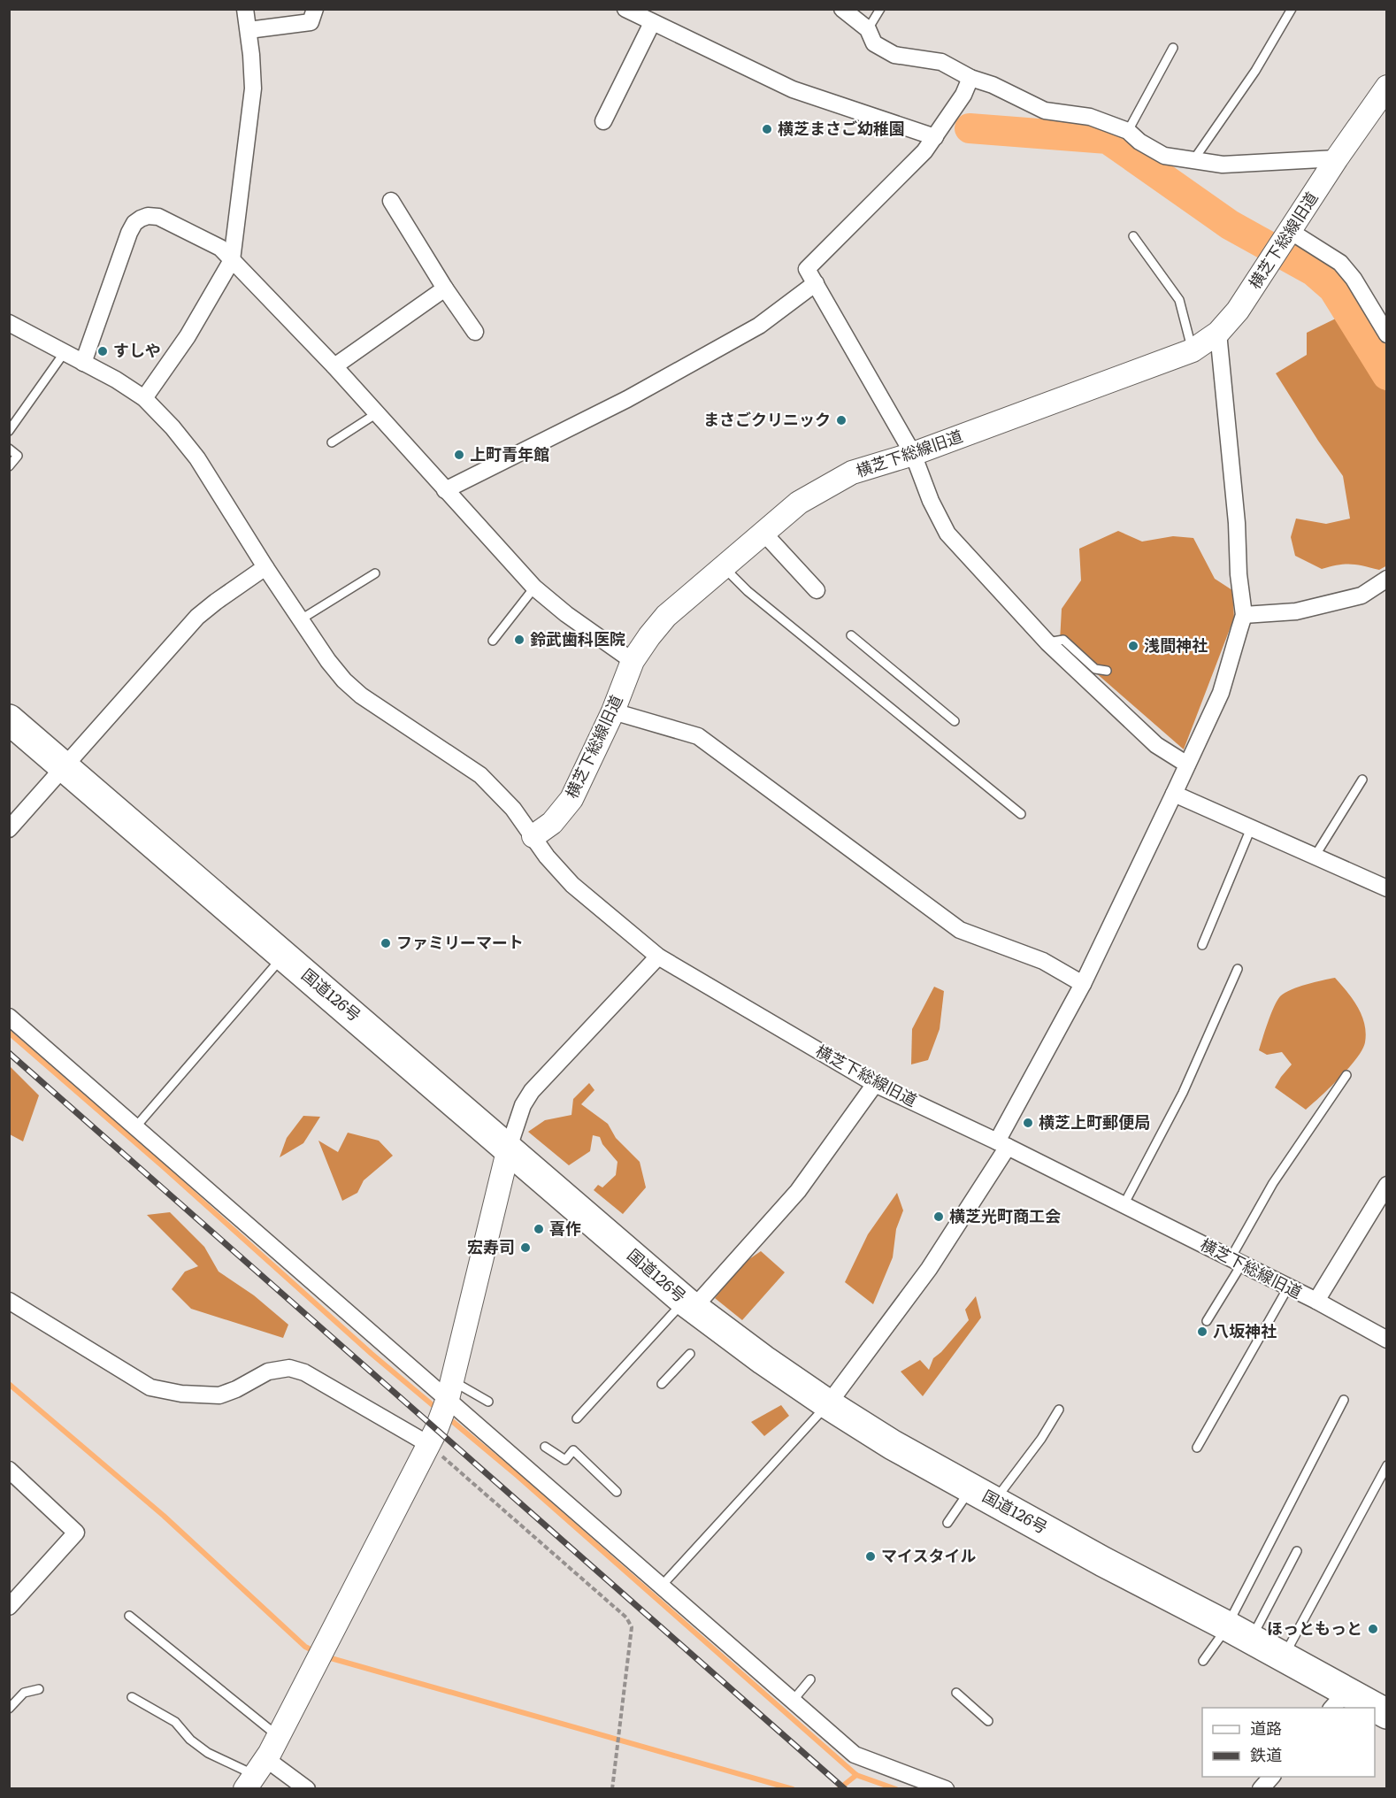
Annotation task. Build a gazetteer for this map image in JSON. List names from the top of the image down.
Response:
{
  "streets": {
    "highway": ["国道126号"],
    "street": ["横芝下総線旧道"]
  },
  "places": [
    "横芝まさご幼稚園",
    "すしや",
    "まさごクリニック",
    "上町青年館",
    "鈴武歯科医院",
    "浅間神社",
    "ファミリーマート",
    "横芝上町郵便局",
    "横芝光町商工会",
    "喜作",
    "宏寿司",
    "八坂神社",
    "マイスタイル",
    "ほっともっと"
  ],
  "legend": ["道路", "鉄道"]
}
